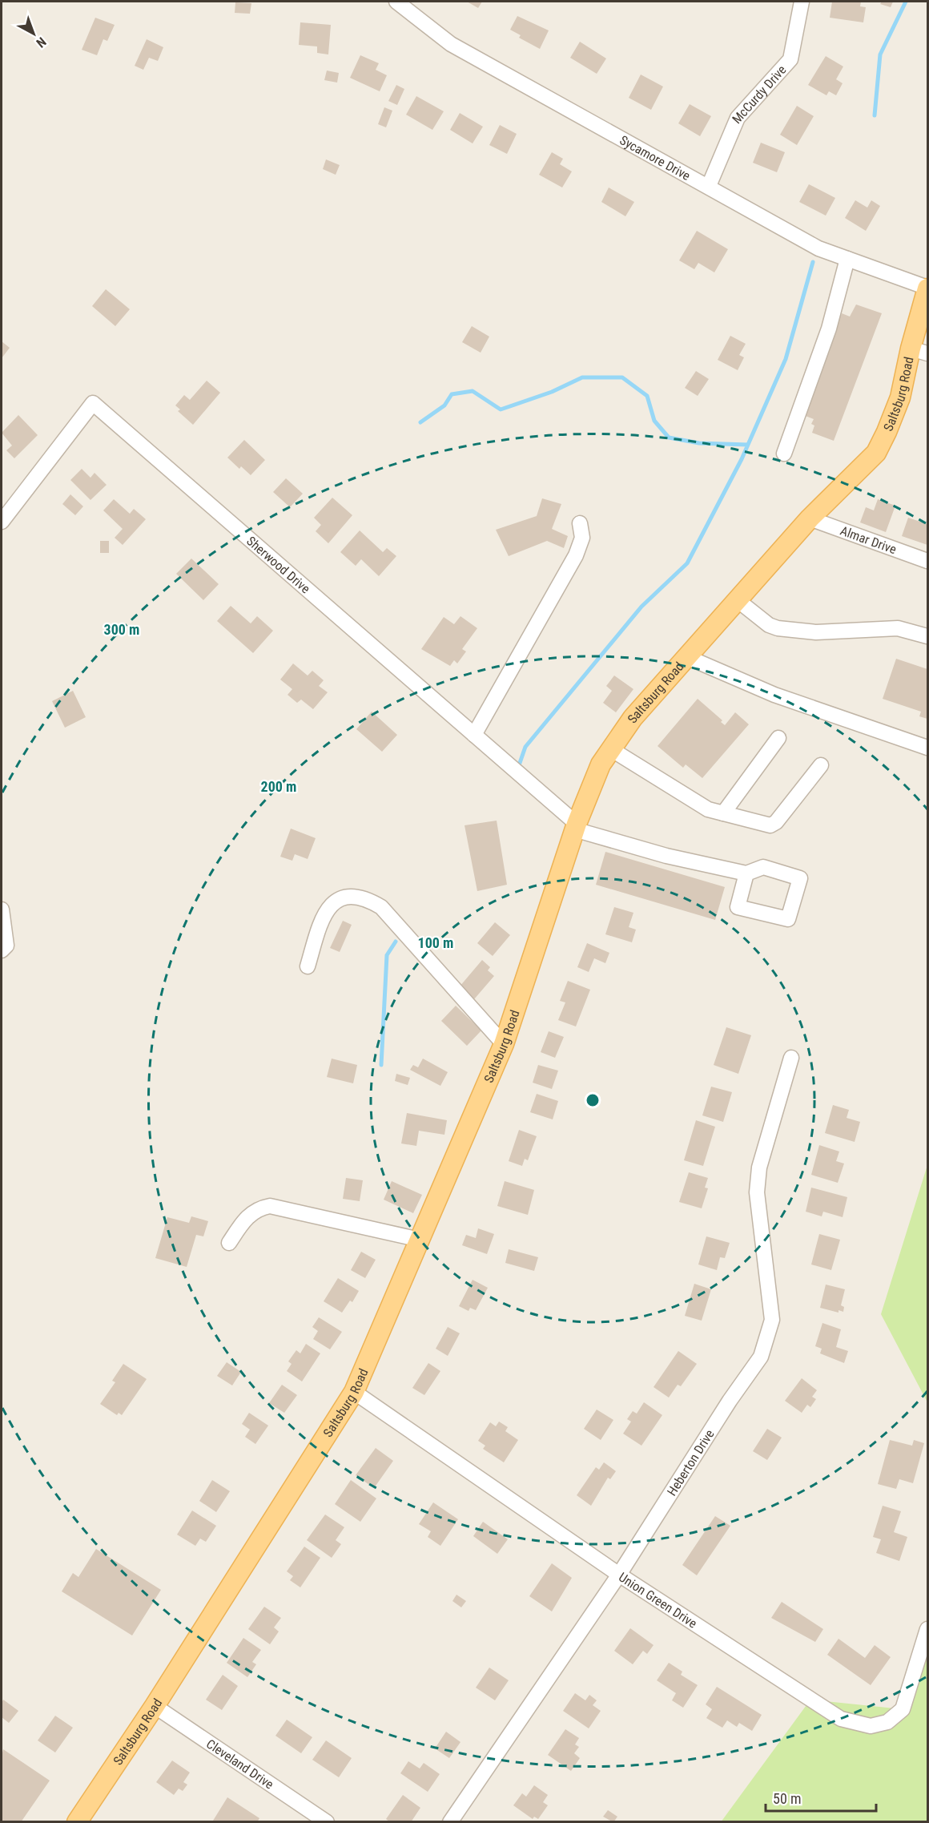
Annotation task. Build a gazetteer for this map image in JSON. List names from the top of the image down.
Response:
{
  "streets": {
    "main road": ["Saltsburg Road"],
    "street": [
      "McCurdy Drive",
      "Sycamore Drive",
      "Almar Drive",
      "Sherwood Drive",
      "Heberton Drive",
      "Union Green Drive",
      "Cleveland Drive"
    ]
  },
  "crossings": [
    ["McCurdy Drive", "Sycamore Drive"],
    ["Sycamore Drive", "Saltsburg Road"],
    ["Saltsburg Road", "Almar Drive"],
    ["Saltsburg Road", "Sherwood Drive"],
    ["Saltsburg Road", "Union Green Drive"],
    ["Saltsburg Road", "Cleveland Drive"],
    ["Heberton Drive", "Union Green Drive"]
  ],
  "scale_bar": "50 m",
  "north": "bottom right",
  "rings": ["300 m", "200 m", "100 m"]
}
